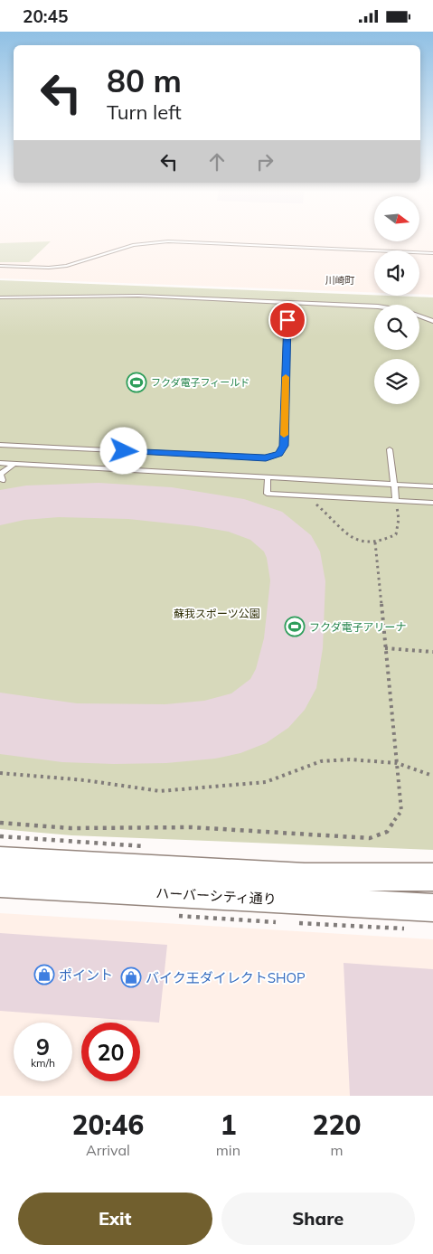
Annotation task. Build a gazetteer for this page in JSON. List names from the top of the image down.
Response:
{
  "streets": {
    "street": ["ハーバーシティ通り"]
  },
  "districts": ["川崎町"],
  "parks": ["蘇我スポーツ公園"],
  "places": {
    "sports": ["フクダ電子フィールド", "フクダ電子アリーナ"],
    "shop": ["ポイント", "バイク王ダイレクトSHOP"]
  },
  "north": "right",
  "page": {
    "status": "20:45",
    "turn": ["80 m", "Turn left"],
    "speed": "9 km/h",
    "limit": "20",
    "eta": [
      "20:46",
      "Arrival",
      "1",
      "min",
      "220",
      "m"
    ],
    "buttons": ["Exit", "Share"]
  }
}
